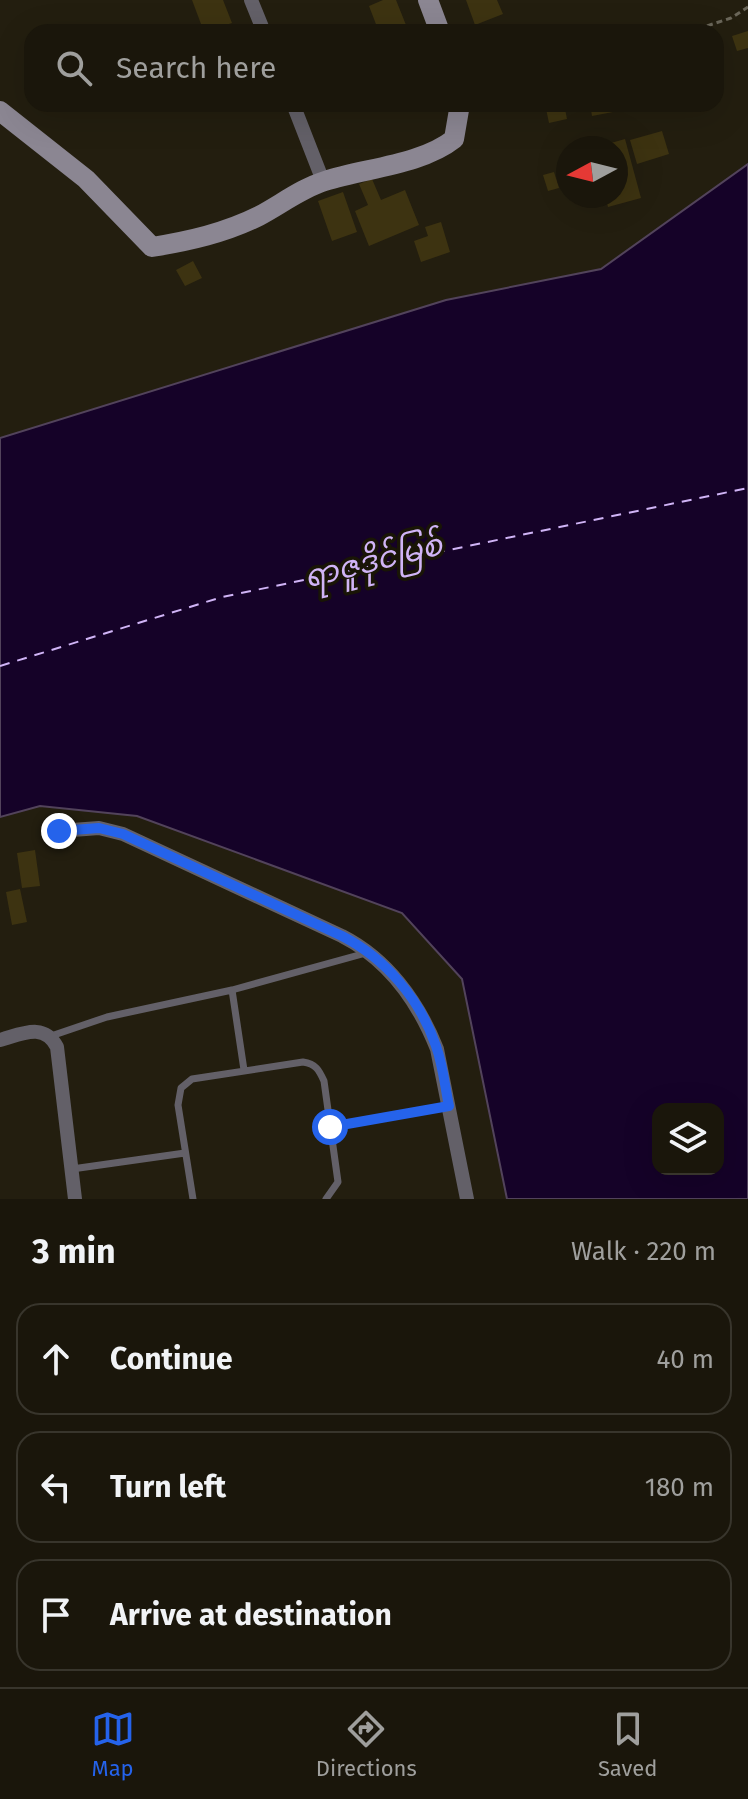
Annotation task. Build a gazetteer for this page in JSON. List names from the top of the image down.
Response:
{
  "water": ["ရာဇူဒိုင်မြစ်"],
  "north": "left",
  "page": {
    "search": "Search here",
    "heading": ["3 min", "Walk · 220 m"],
    "list": [
      ["Continue", "40 m"],
      ["Turn left", "180 m"],
      "Arrive at destination"
    ],
    "nav": ["Map", "Directions", "Saved"]
  }
}
